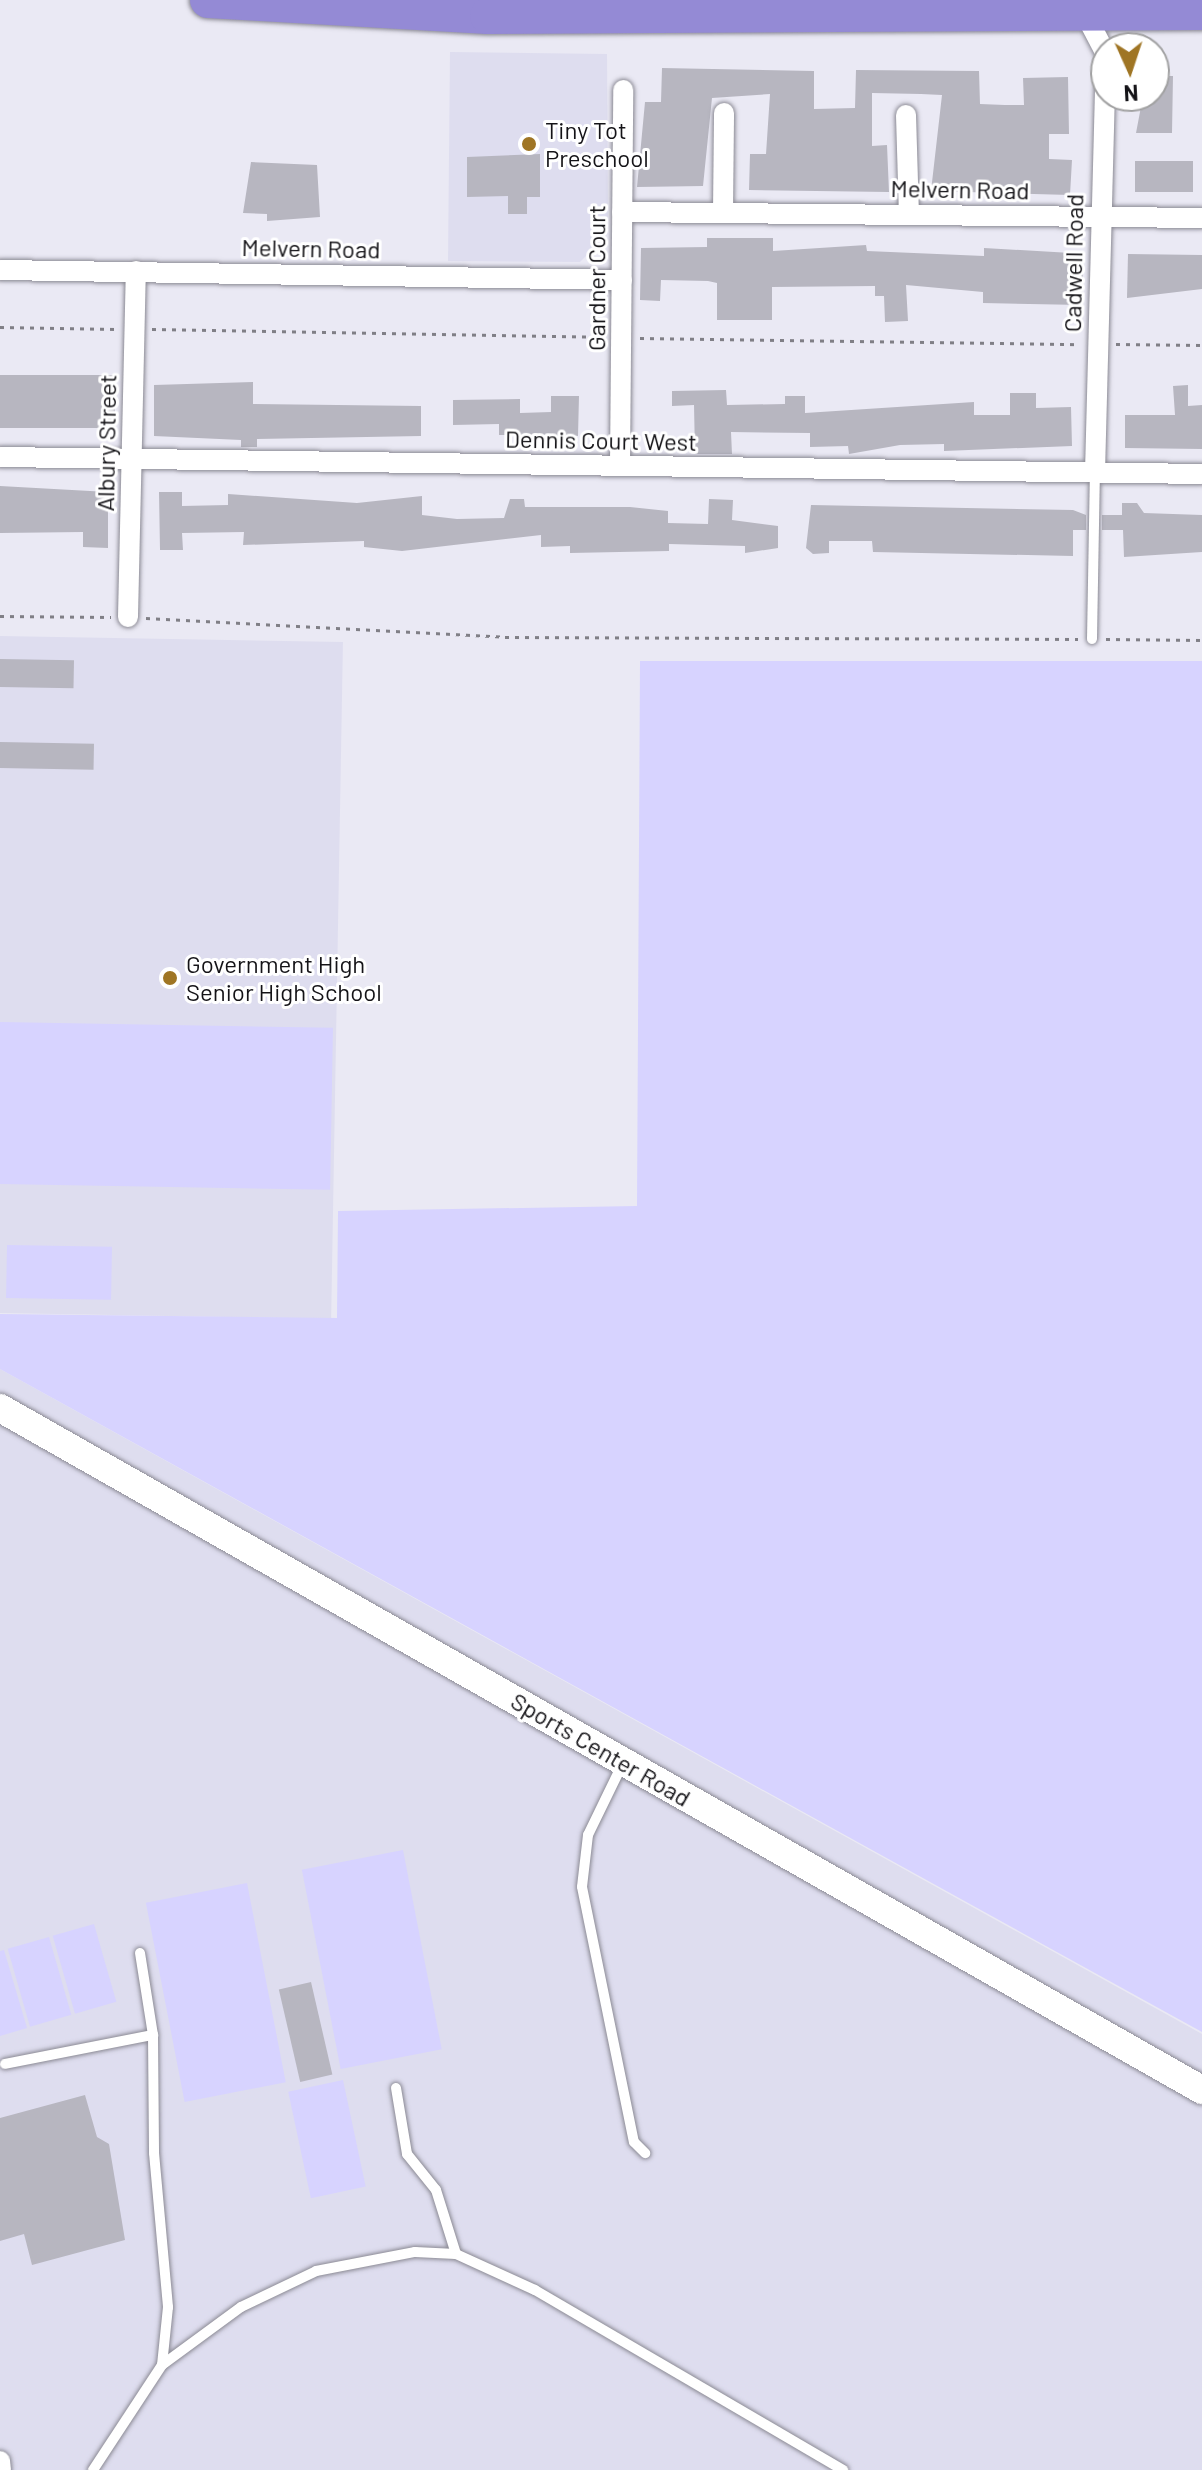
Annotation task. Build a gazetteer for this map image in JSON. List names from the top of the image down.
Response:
{
  "streets": {
    "main road": ["Sports Center Road"],
    "street": [
      "Melvern Road",
      "Cadwell Road",
      "Gardner Court",
      "Dennis Court West",
      "Albury Street"
    ]
  },
  "crossings": [
    ["Melvern Road", "Cadwell Road"],
    ["Melvern Road", "Gardner Court"],
    ["Melvern Road", "Albury Street"],
    ["Cadwell Road", "Dennis Court West"],
    ["Gardner Court", "Dennis Court West"],
    ["Dennis Court West", "Albury Street"]
  ],
  "places": ["Tiny Tot Preschool", "Government High Senior High School"],
  "north": "bottom"
}
